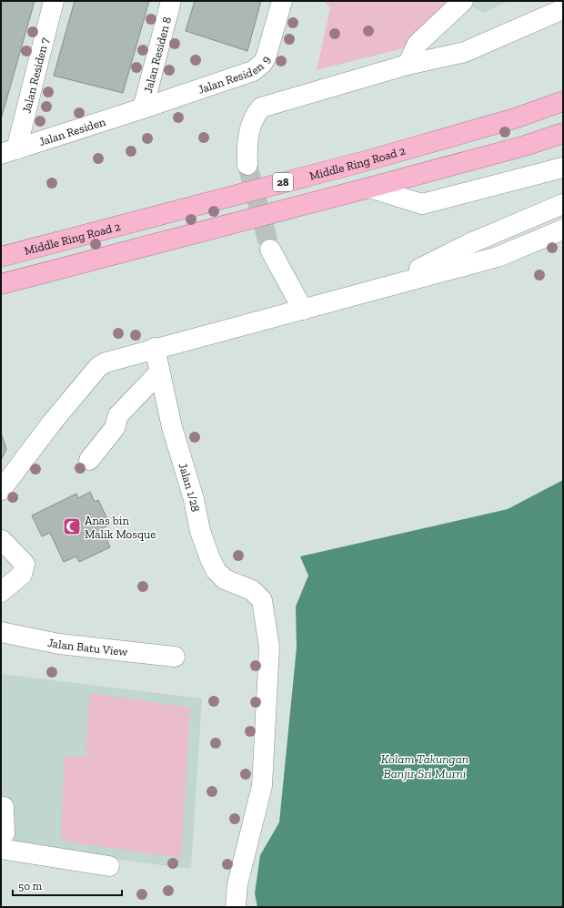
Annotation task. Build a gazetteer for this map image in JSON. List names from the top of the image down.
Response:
{
  "streets": {
    "highway": ["Middle Ring Road 2", "28"],
    "street": [
      "Jalan Residen 8",
      "Jalan Residen 9",
      "Jalan Residen 7",
      "Jalan Residen",
      "Jalan 1/28",
      "Jalan Batu View"
    ]
  },
  "crossings": [
    ["Jalan Residen 8", "Jalan Residen 9"],
    ["Jalan Residen 8", "Jalan Residen"],
    ["Jalan Residen 9", "Jalan Residen"],
    ["Jalan Residen 7", "Jalan Residen"]
  ],
  "water": ["Kolam Takungan Banjir Sri Murni"],
  "places": {
    "mosque": ["Anas bin Malik Mosque"]
  },
  "scale_bar": "50 m"
}
